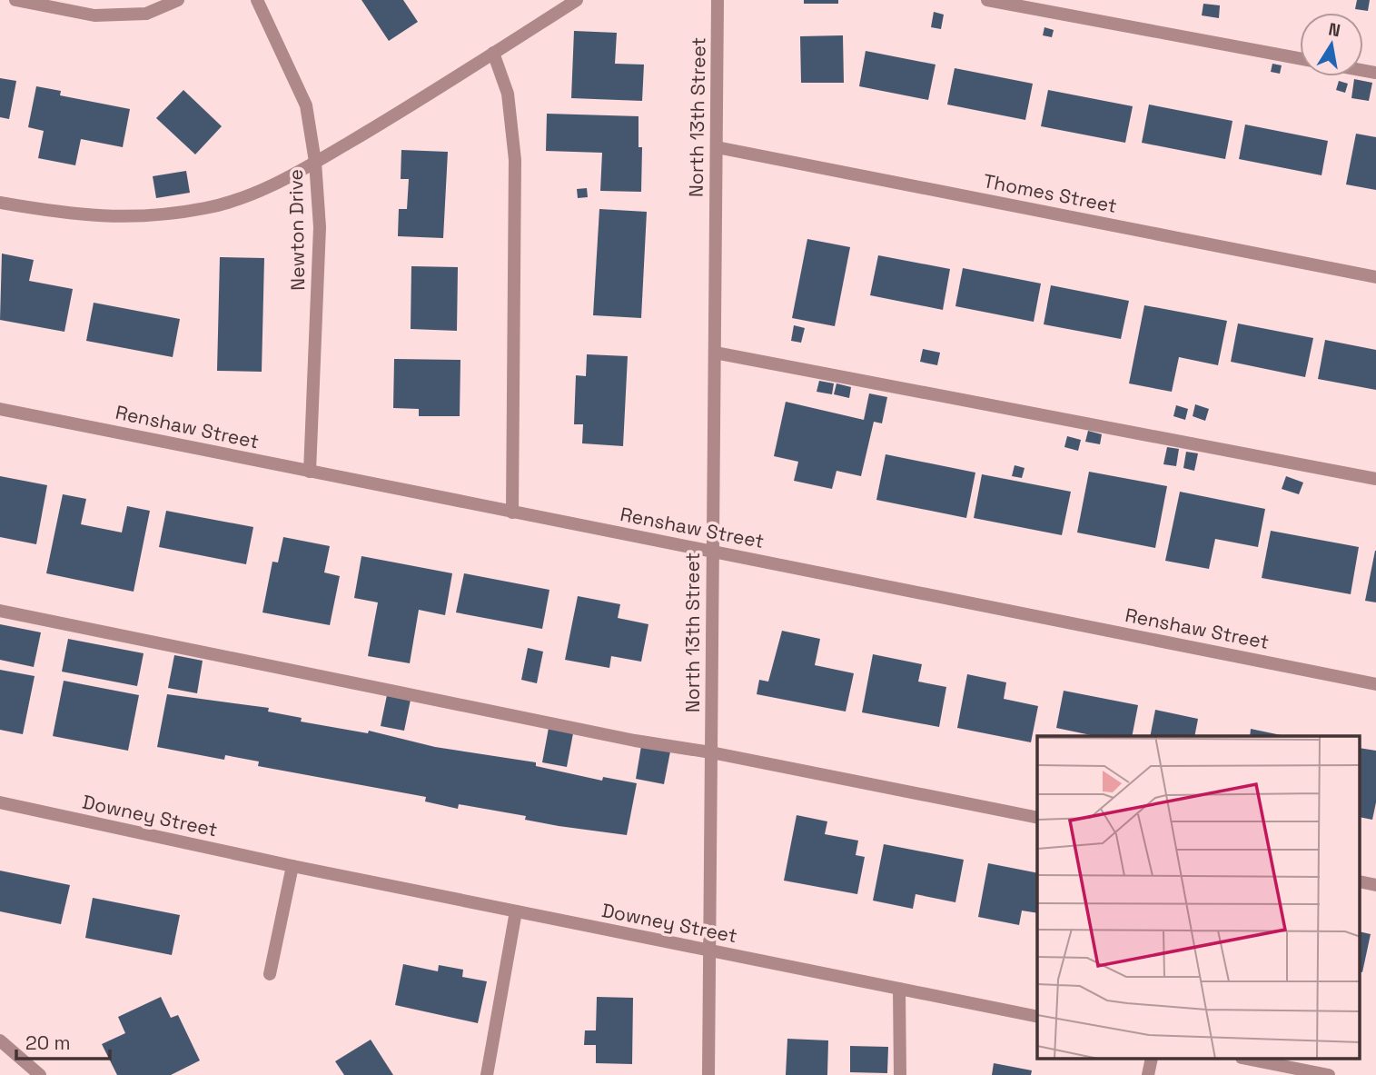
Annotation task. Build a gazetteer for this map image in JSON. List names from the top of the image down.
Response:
{
  "streets": {
    "street": [
      "North 13th Street",
      "Thomes Street",
      "Newton Drive",
      "Renshaw Street",
      "Downey Street"
    ]
  },
  "crossings": [
    ["North 13th Street", "Thomes Street"],
    ["North 13th Street", "Renshaw Street"],
    ["North 13th Street", "Downey Street"],
    ["Newton Drive", "Renshaw Street"]
  ],
  "scale_bar": "20 m",
  "north": "top"
}
